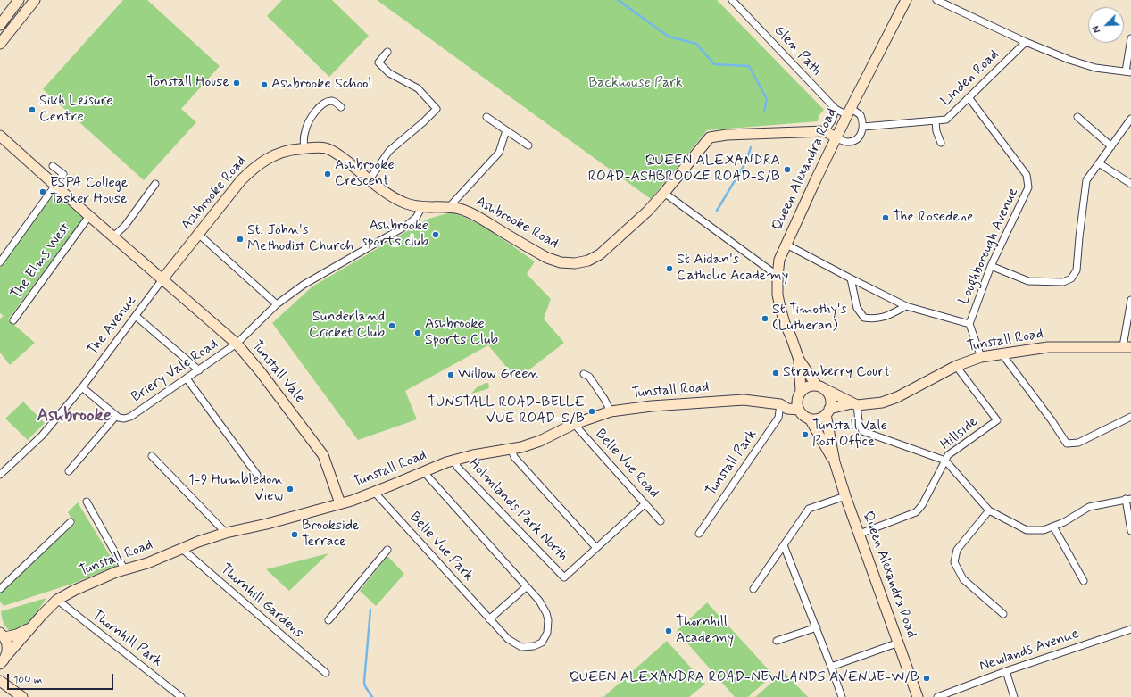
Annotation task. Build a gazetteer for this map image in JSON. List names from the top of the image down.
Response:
{
  "streets": {
    "street": [
      "Glen Path",
      "Linden Road",
      "Queen Alexandra Road",
      "Ashbrooke Road",
      "Loughborough Avenue",
      "The Elms West",
      "The Avenue",
      "Tunstall Road",
      "Briery Vale Road",
      "Tunstall Vale",
      "Hillside",
      "Tunstall Park",
      "Belle Vue Road",
      "Holmlands Park North",
      "Belle Vue Park",
      "Thornhill Gardens",
      "Thornhill Park",
      "Newlands Avenue"
    ]
  },
  "crossings": [
    ["Glen Path", "Queen Alexandra Road"],
    ["Linden Road", "Loughborough Avenue"],
    ["Queen Alexandra Road", "Tunstall Road"],
    ["Queen Alexandra Road", "Hillside"],
    ["Ashbrooke Road", "The Avenue"],
    ["Ashbrooke Road", "Briery Vale Road"],
    ["Ashbrooke Road", "Tunstall Vale"],
    ["Loughborough Avenue", "Tunstall Road"],
    ["The Elms West", "Tunstall Vale"],
    ["The Avenue", "Tunstall Vale"],
    ["Tunstall Road", "Tunstall Vale"],
    ["Tunstall Road", "Hillside"],
    ["Tunstall Road", "Tunstall Park"],
    ["Tunstall Road", "Belle Vue Road"],
    ["Tunstall Road", "Holmlands Park North"],
    ["Tunstall Road", "Belle Vue Park"],
    ["Tunstall Road", "Thornhill Gardens"],
    ["Tunstall Road", "Thornhill Park"],
    ["Briery Vale Road", "Tunstall Vale"]
  ],
  "districts": ["Ashbrooke"],
  "parks": ["Backhouse Park"],
  "places": [
    "Tonstall House",
    "Ashbrooke School",
    "Sikh Leisure Centre",
    "QUEEN ALEXANDRA ROAD-ASHBROOKE ROAD-S/B",
    "Ashbrooke Crescent",
    "ESPA College Tasker House",
    "The Rosedene",
    "Ashbrooke sports club",
    "St. John's Methodist Church",
    "St Aidan's Catholic Academy",
    "St Timothy's (Lutheran)",
    "Sunderland Cricket Club",
    "Ashbrooke Sports Club",
    "Strawberry Court",
    "Willow Green",
    "TUNSTALL ROAD-BELLE VUE ROAD-S/B",
    "Tunstall Vale Post Office",
    "1-9 Humbledon View",
    "Brookside Terrace",
    "Thornhill Academy",
    "QUEEN ALEXANDRA ROAD-NEWLANDS AVENUE-W/B"
  ],
  "scale_bar": "100 m",
  "north": "bottom left"
}
